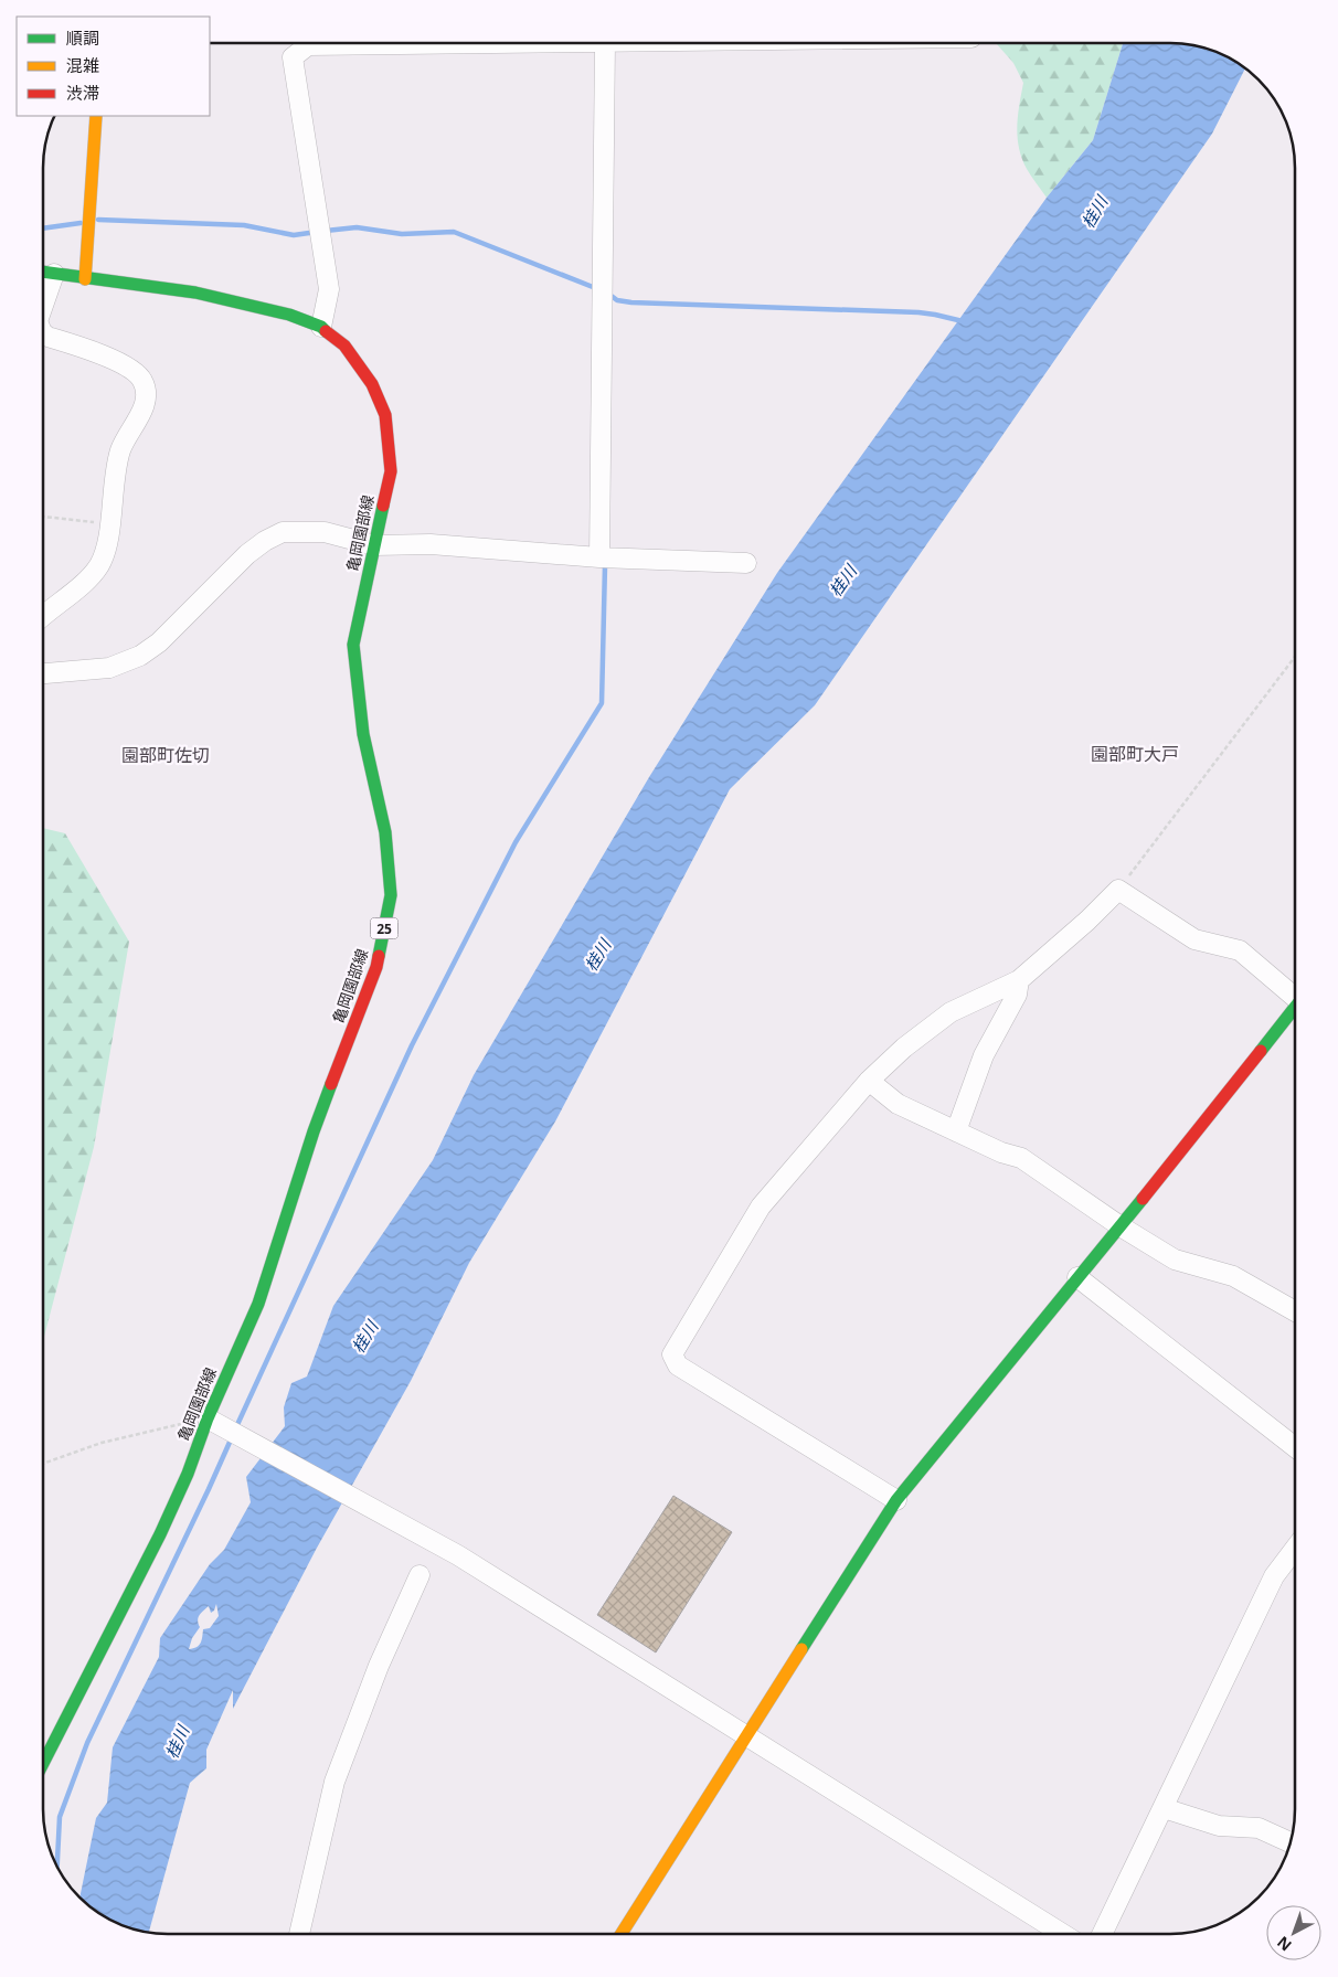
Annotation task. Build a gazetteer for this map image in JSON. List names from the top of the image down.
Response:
{
  "streets": {
    "main road": ["亀岡園部線", "25"]
  },
  "districts": ["園部町大戸", "園部町佐切"],
  "water": ["桂川"],
  "legend": ["順調", "混雑", "渋滞"],
  "north": "bottom left"
}
